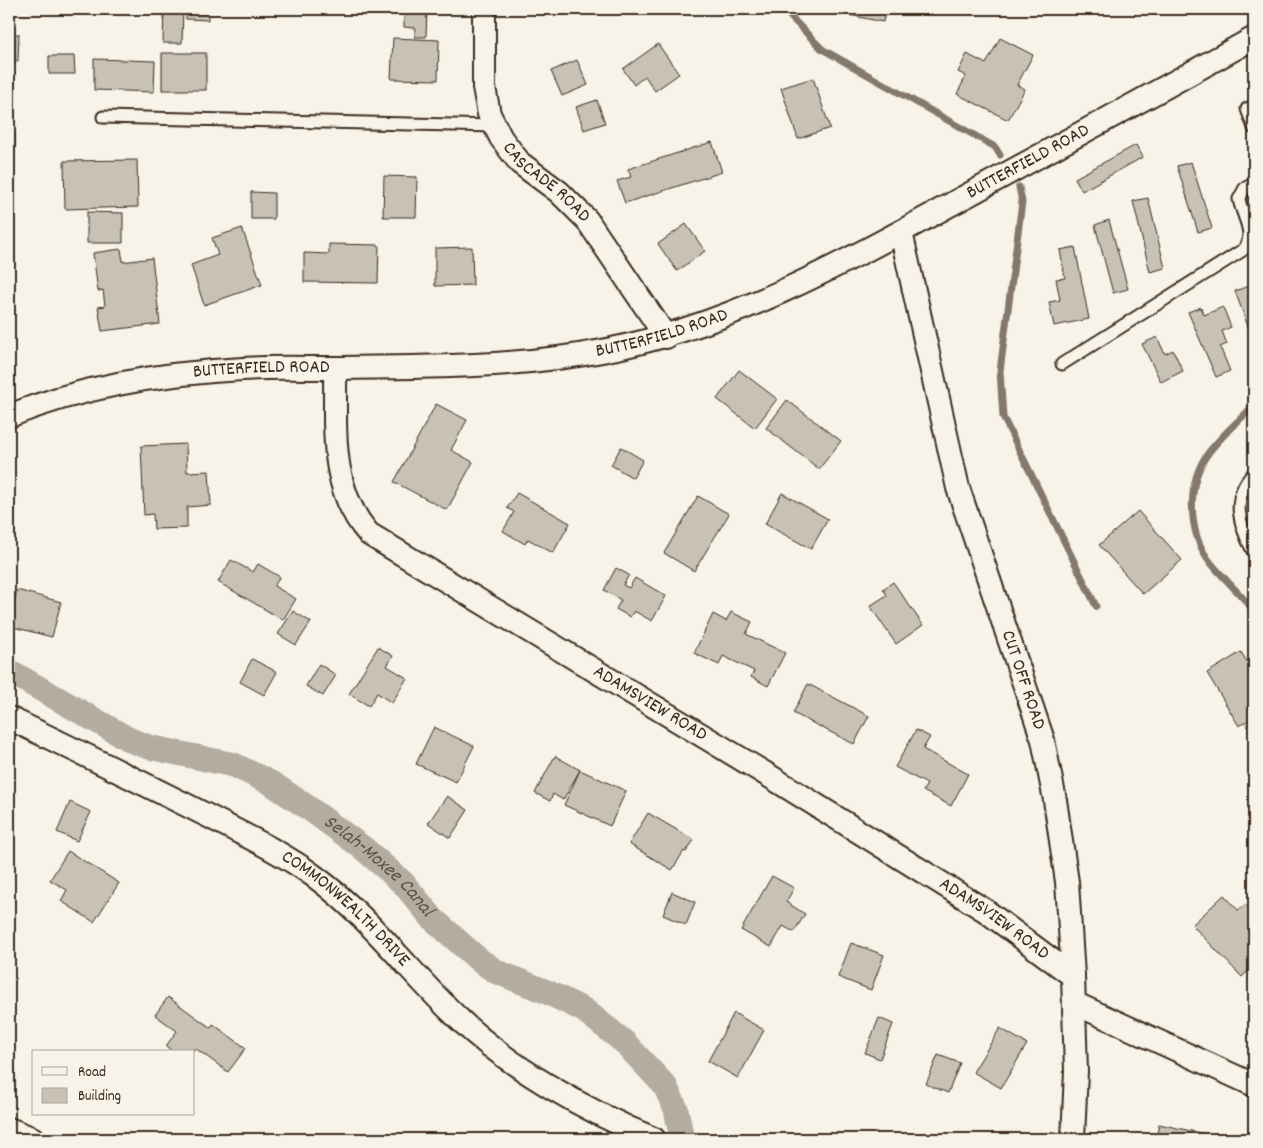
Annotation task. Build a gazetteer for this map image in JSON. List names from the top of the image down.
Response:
{
  "streets": {
    "street": [
      "BUTTERFIELD ROAD",
      "CASCADE ROAD",
      "CUT OFF ROAD",
      "ADAMSVIEW ROAD",
      "COMMONWEALTH DRIVE"
    ]
  },
  "crossings": [
    ["BUTTERFIELD ROAD", "CASCADE ROAD"],
    ["BUTTERFIELD ROAD", "CUT OFF ROAD"],
    ["BUTTERFIELD ROAD", "ADAMSVIEW ROAD"],
    ["CUT OFF ROAD", "ADAMSVIEW ROAD"]
  ],
  "water": ["Selah-Moxee Canal"],
  "legend": ["Road", "Building"]
}
